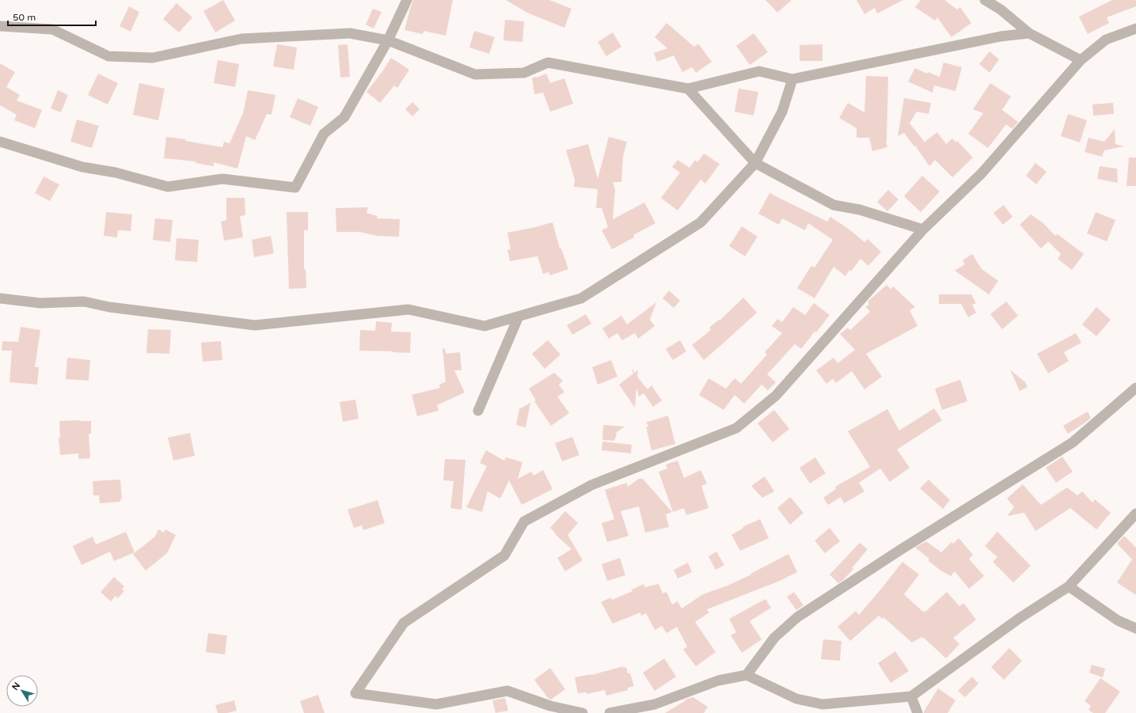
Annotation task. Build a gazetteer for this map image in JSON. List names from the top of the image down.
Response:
{
  "scale_bar": "50 m",
  "north": "top left"
}
